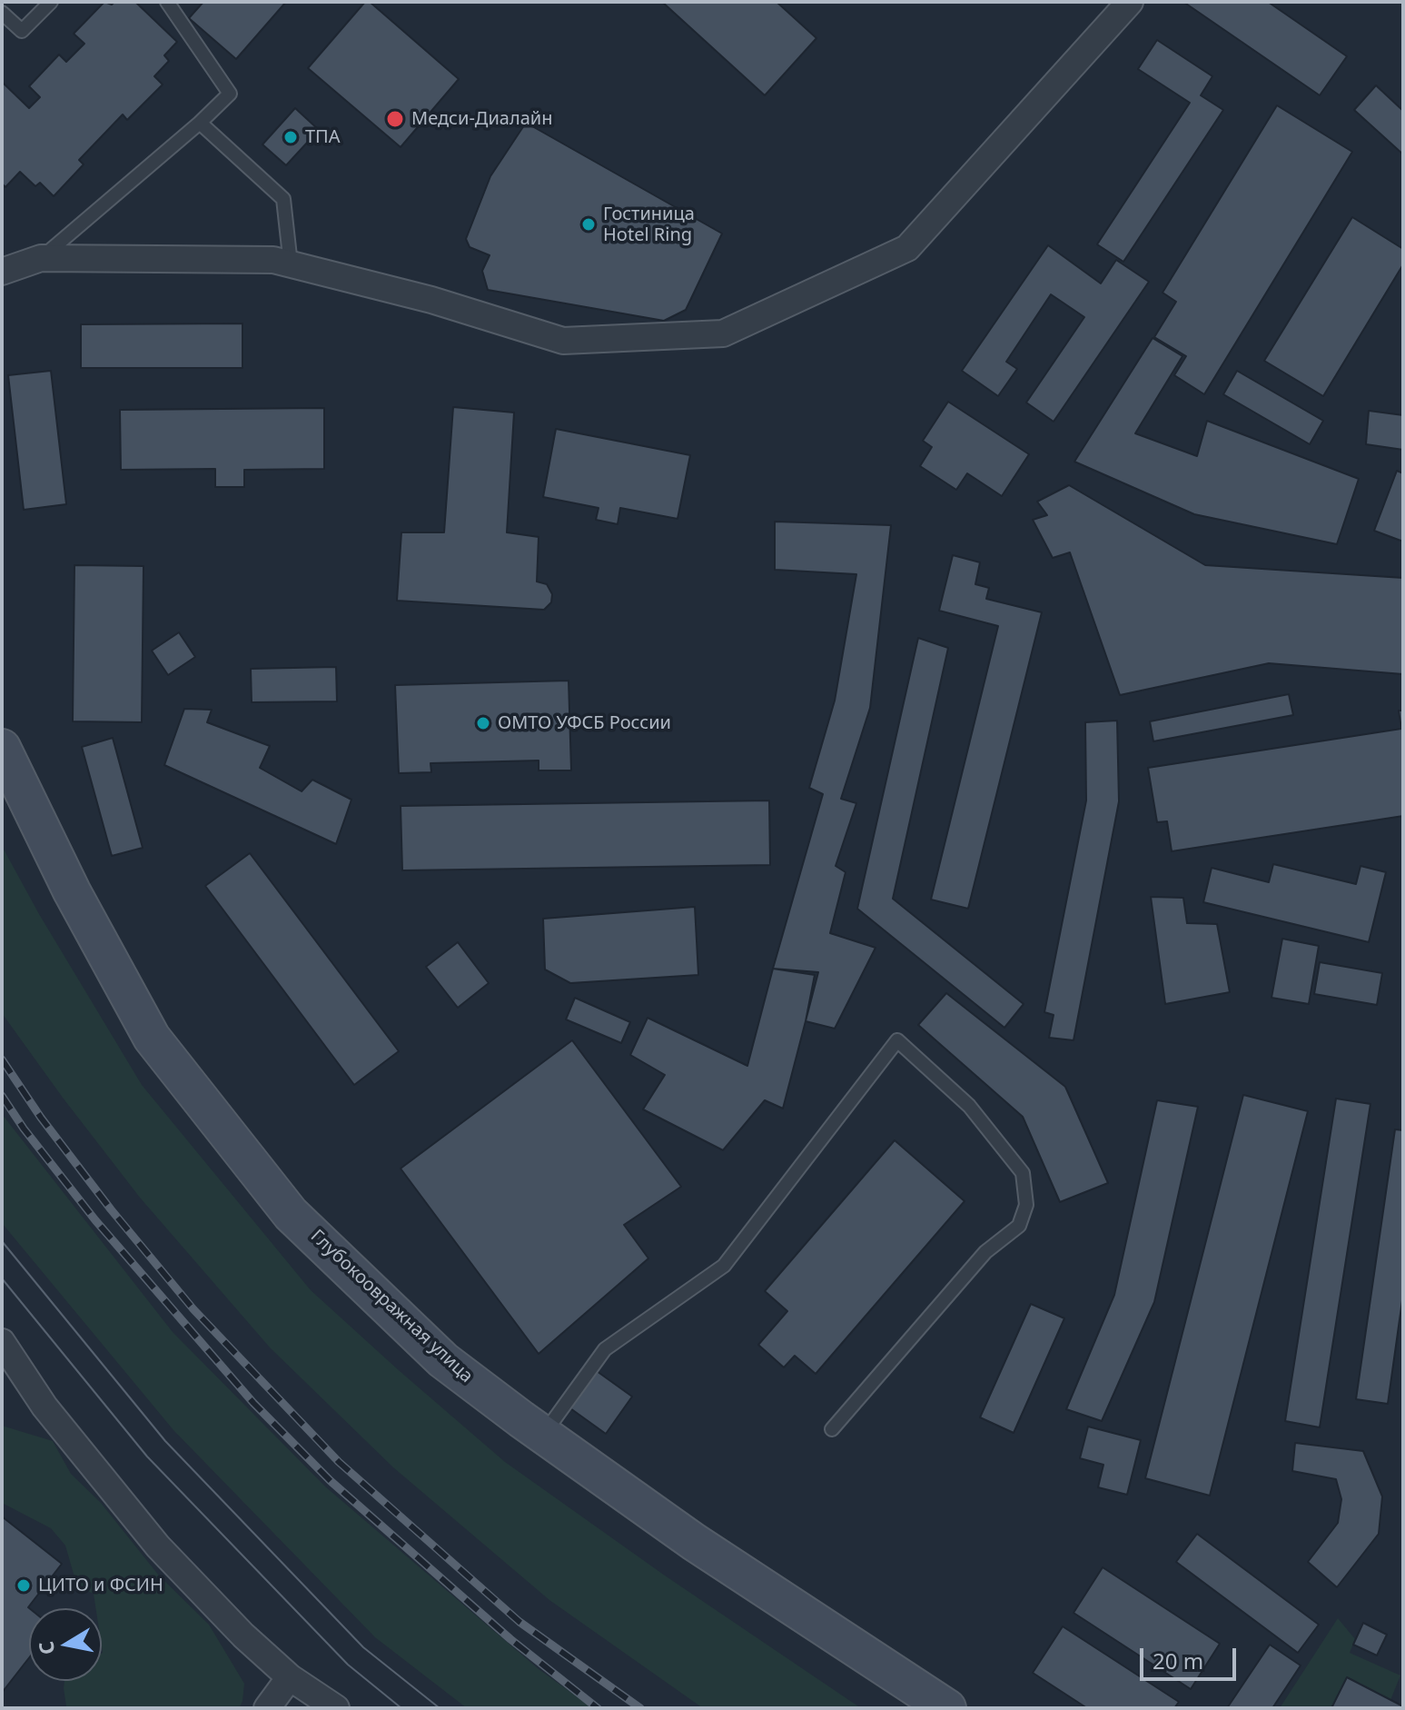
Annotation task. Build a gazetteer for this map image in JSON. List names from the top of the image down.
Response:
{
  "streets": {
    "main road": ["Глубокоовражная улица"]
  },
  "places": [
    "Медси-Диалайн",
    "ТПА",
    "Гостиница Hotel Ring",
    "ОМТО УФСБ России",
    "ЦИТО и ФСИН"
  ],
  "scale_bar": "20 m",
  "north": "left"
}
